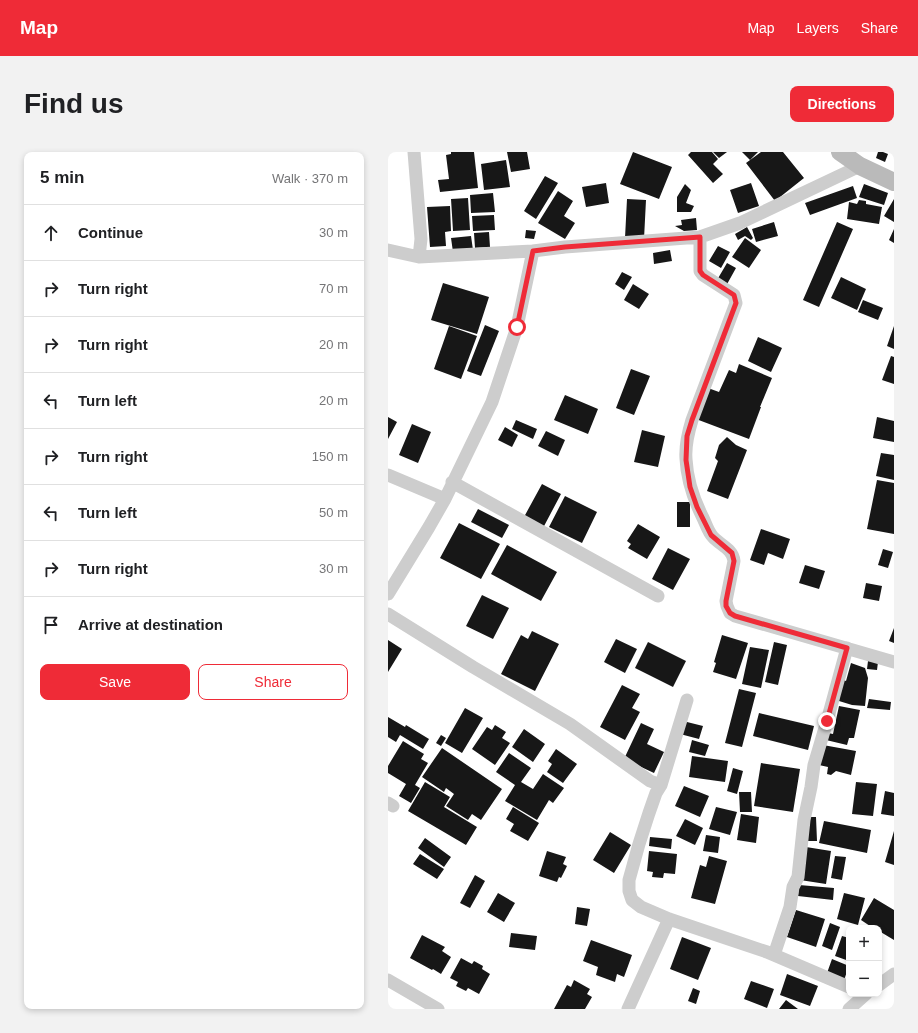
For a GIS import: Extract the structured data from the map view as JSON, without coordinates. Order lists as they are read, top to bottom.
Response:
{
  "page": {
    "header": "Map",
    "nav": ["Map", "Layers", "Share"],
    "buttons": [
      "Directions",
      ["Save", "Share"]
    ],
    "title": "Find us",
    "heading": ["5 min", "Walk · 370 m"],
    "list": [
      ["Continue", "30 m"],
      ["Turn right", "70 m"],
      ["Turn right", "20 m"],
      ["Turn left", "20 m"],
      ["Turn right", "150 m"],
      ["Turn left", "50 m"],
      ["Turn right", "30 m"],
      "Arrive at destination"
    ],
    "map_buttons": ["+", "−"]
  }
}
